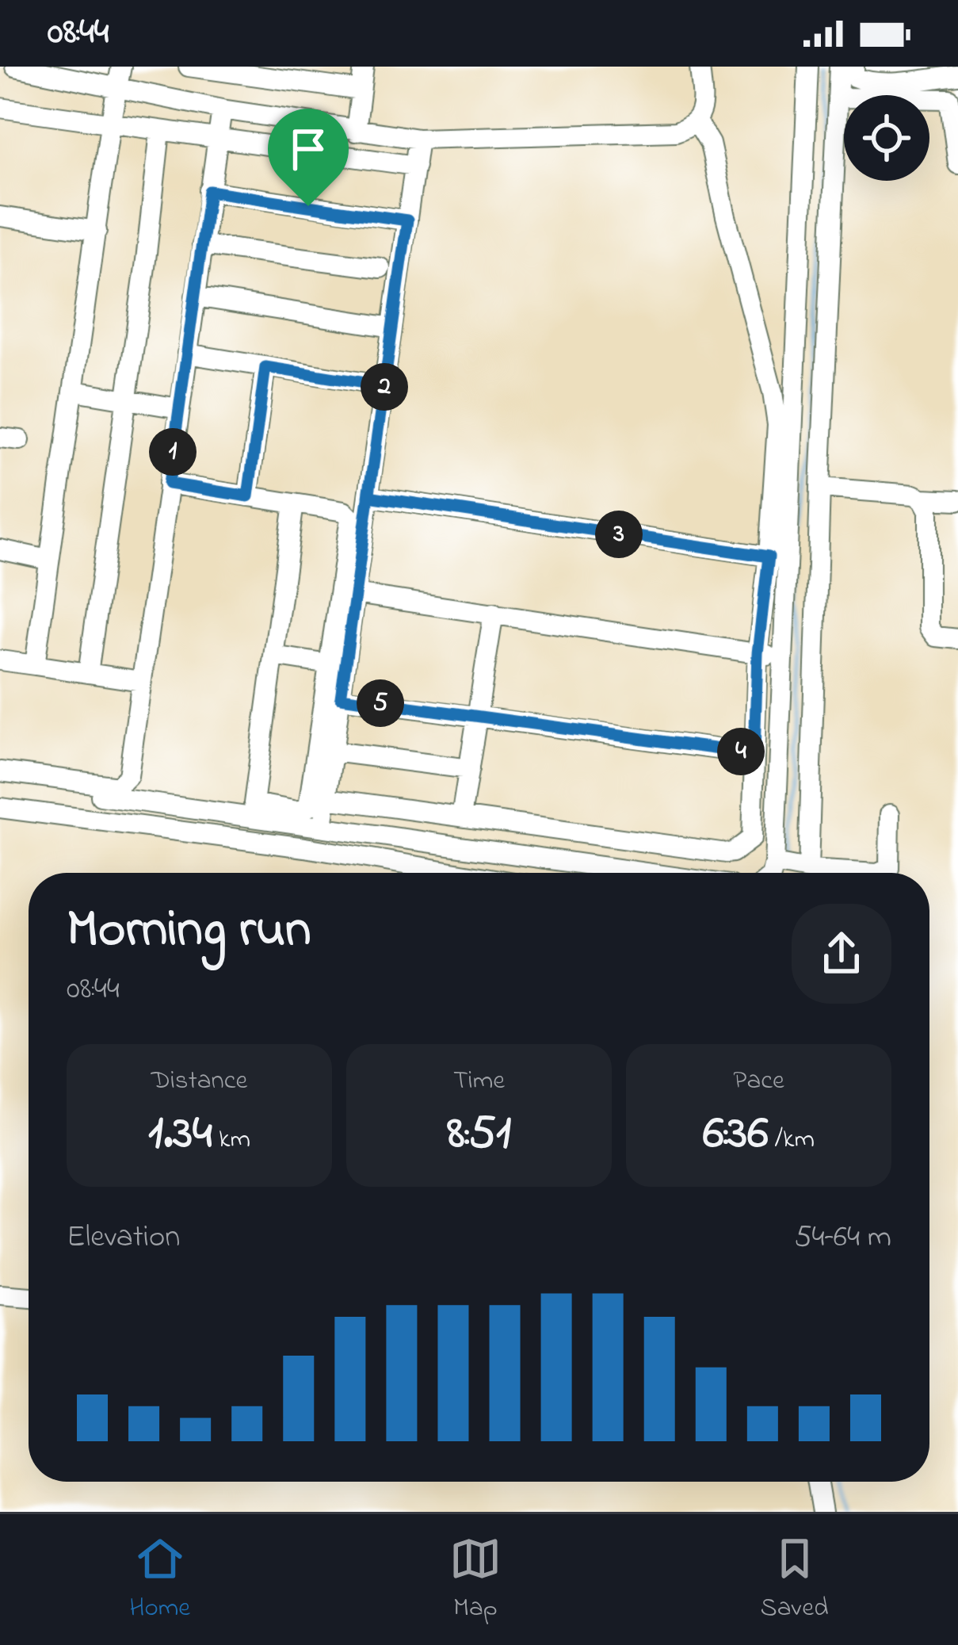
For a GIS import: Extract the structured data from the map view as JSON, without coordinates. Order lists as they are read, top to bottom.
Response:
{
  "page": {
    "status": "08:44",
    "pins": [
      "2",
      "1",
      "3",
      "5",
      "4"
    ],
    "heading": ["Morning run", "08:44"],
    "stats": [
      ["Distance", "1.34 km"],
      ["Time", "8:51"],
      ["Pace", "6:36 /km"]
    ],
    "chart": ["Elevation", "54–64 m"],
    "tabs": ["Home", "Map", "Saved"]
  }
}
